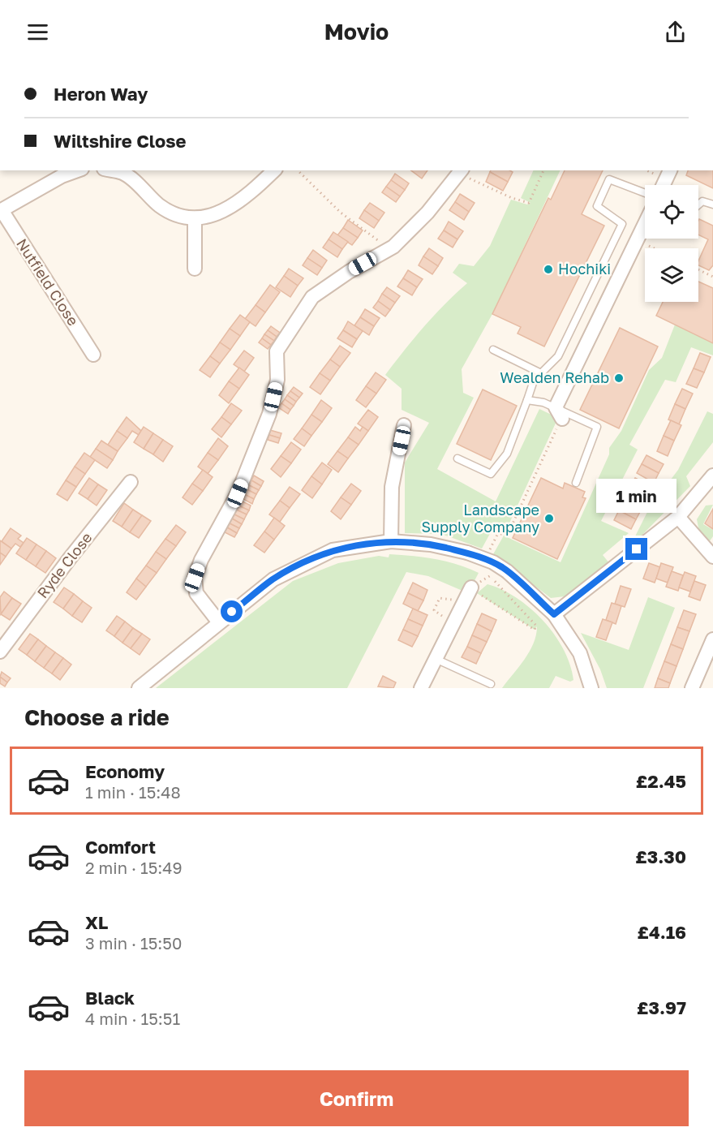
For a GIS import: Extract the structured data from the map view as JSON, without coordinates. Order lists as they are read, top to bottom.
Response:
{
  "streets": {
    "street": ["Nutfield Close", "Ryde Close"]
  },
  "places": ["Hochiki", "Wealden Rehab", "Landscape Supply Company"],
  "page": {
    "header": "Movio",
    "banner": ["Heron Way", "Wiltshire Close"],
    "bubble": "1 min",
    "heading": "Choose a ride",
    "list": [
      {
        "name": "Economy",
        "note": "1 min · 15:48",
        "value": "£2.45"
      },
      {
        "name": "Comfort",
        "note": "2 min · 15:49",
        "value": "£3.30"
      },
      {
        "name": "XL",
        "note": "3 min · 15:50",
        "value": "£4.16"
      },
      {
        "name": "Black",
        "note": "4 min · 15:51",
        "value": "£3.97"
      }
    ],
    "buttons": "Confirm"
  }
}
